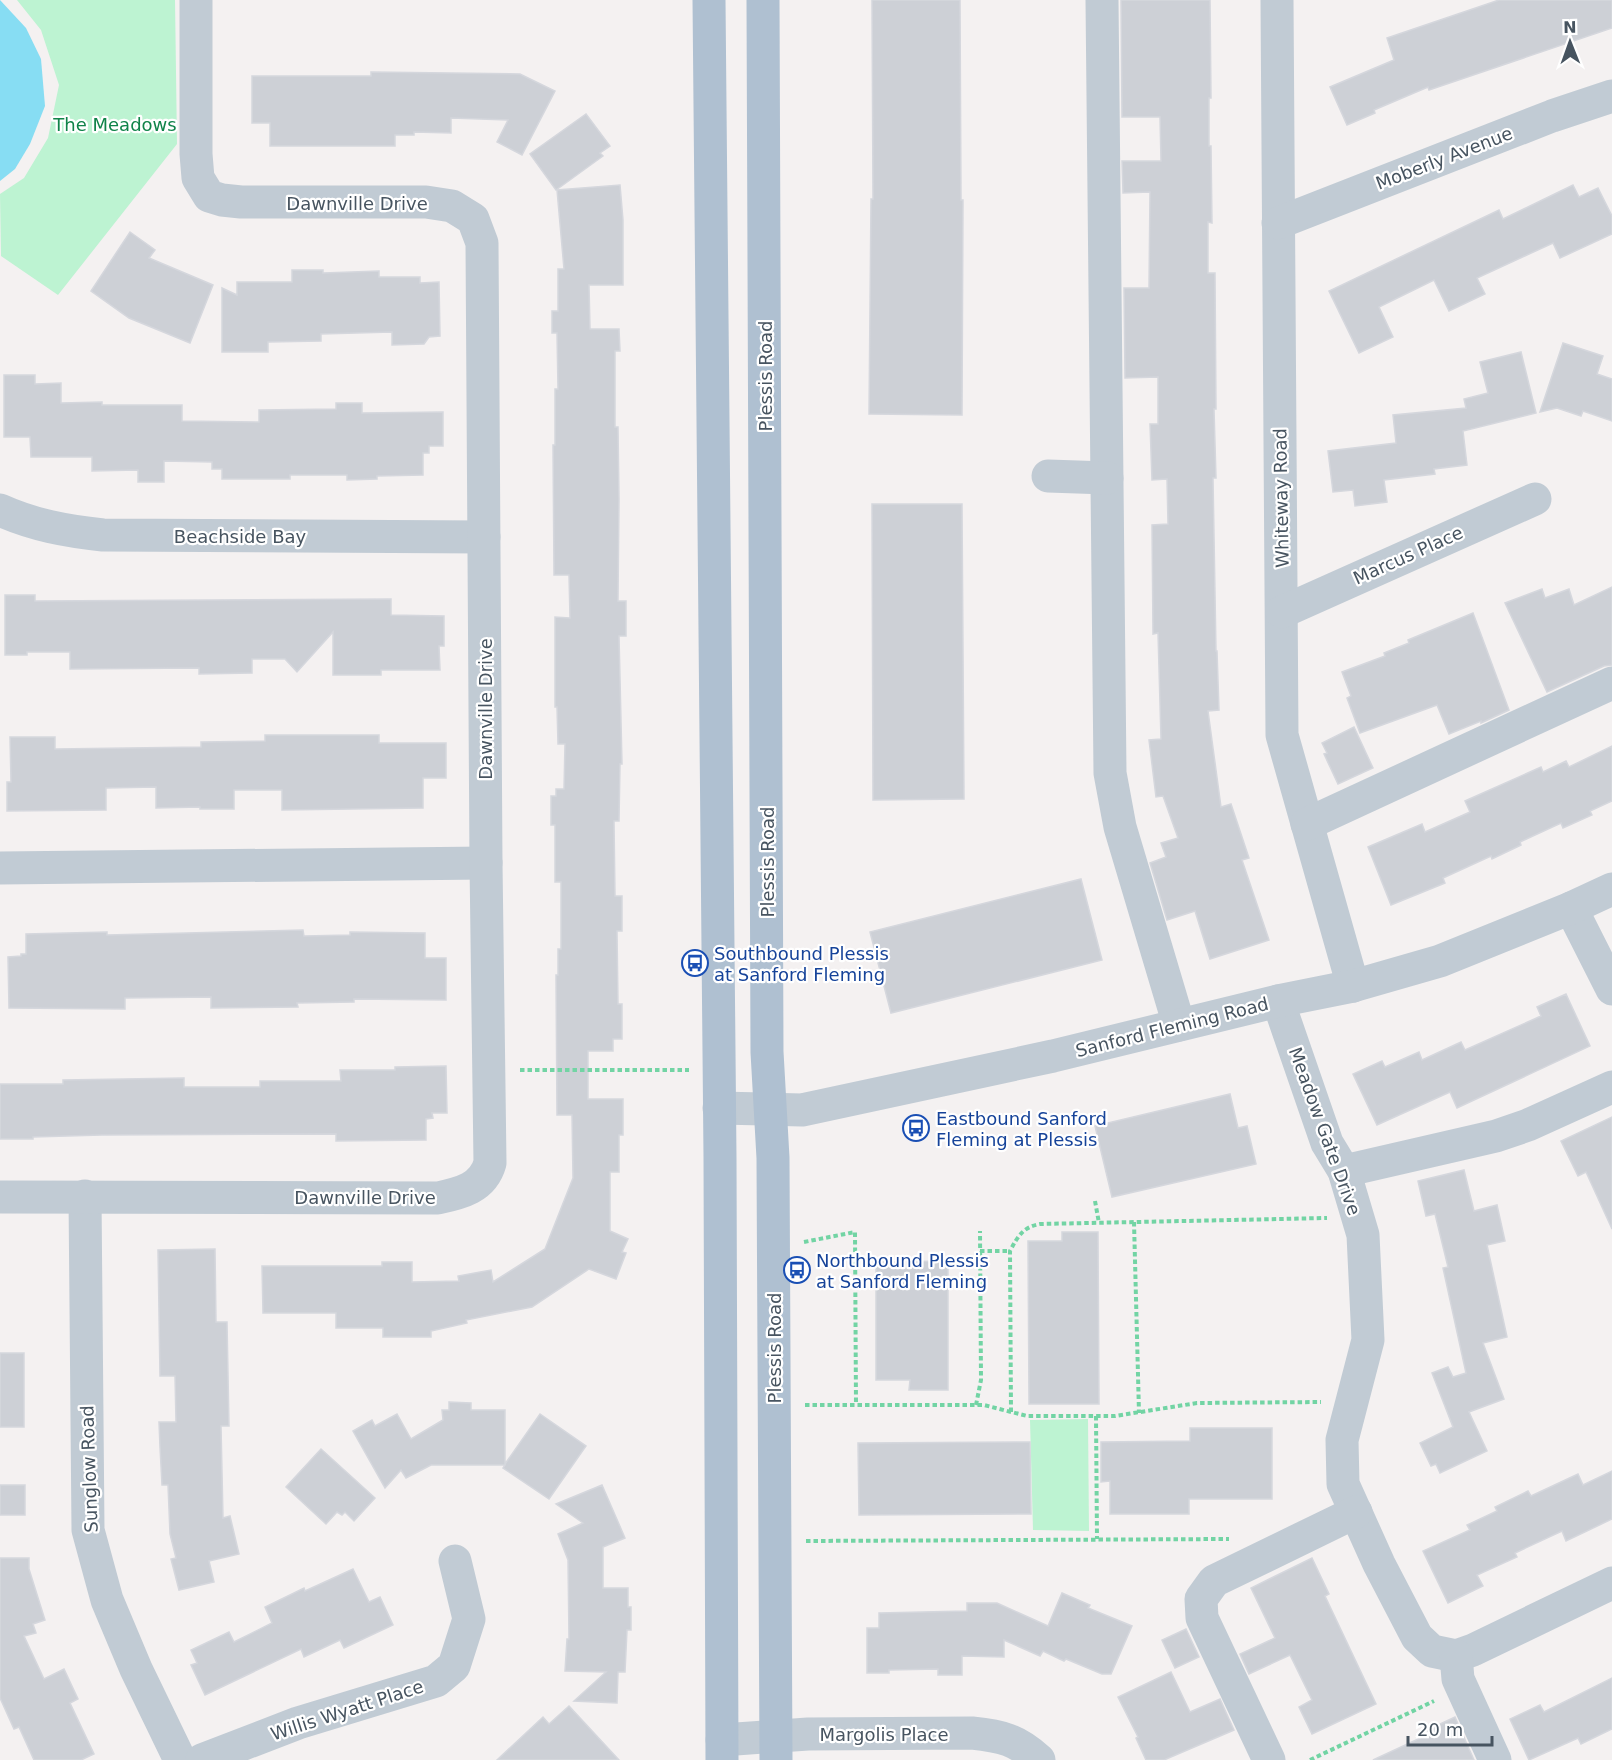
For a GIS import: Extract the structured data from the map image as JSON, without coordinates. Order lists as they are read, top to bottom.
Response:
{
  "streets": {
    "main road": ["Plessis Road"],
    "street": [
      "Moberly Avenue",
      "Dawnville Drive",
      "Whiteway Road",
      "Beachside Bay",
      "Marcus Place",
      "Sanford Fleming Road",
      "Meadow Gate Drive",
      "Sunglow Road",
      "Willis Wyatt Place",
      "Margolis Place"
    ]
  },
  "crossings": [
    ["Moberly Avenue", "Whiteway Road"],
    ["Dawnville Drive", "Beachside Bay"],
    ["Dawnville Drive", "Sunglow Road"],
    ["Plessis Road", "Sanford Fleming Road"],
    ["Plessis Road", "Margolis Place"],
    ["Whiteway Road", "Marcus Place"],
    ["Whiteway Road", "Sanford Fleming Road"],
    ["Sanford Fleming Road", "Meadow Gate Drive"]
  ],
  "parks": ["The Meadows"],
  "places": {
    "bus stop": ["Southbound Plessis at Sanford Fleming", "Eastbound Sanford Fleming at Plessis", "Northbound Plessis at Sanford Fleming"]
  },
  "scale_bar": "20 m",
  "north": "top"
}
